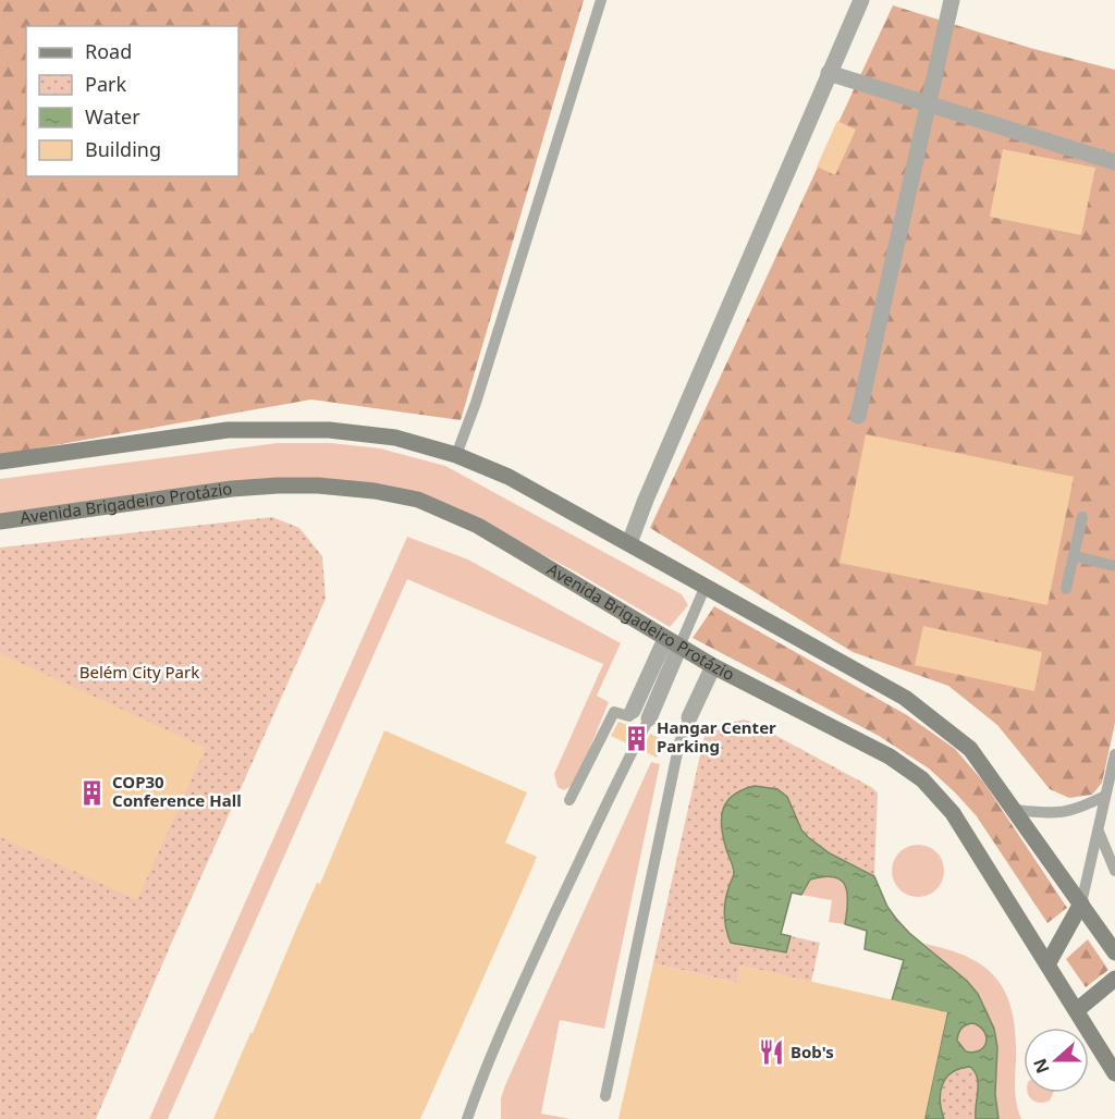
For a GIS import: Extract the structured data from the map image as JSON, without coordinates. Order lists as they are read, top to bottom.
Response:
{
  "streets": {
    "main road": ["Avenida Brigadeiro Protázio"]
  },
  "parks": ["Belém City Park"],
  "places": {
    "building": ["Hangar Center Parking", "COP30 Conference Hall"],
    "restaurant": ["Bob's"]
  },
  "legend": [
    "Road",
    "Park",
    "Water",
    "Building"
  ],
  "north": "left"
}
